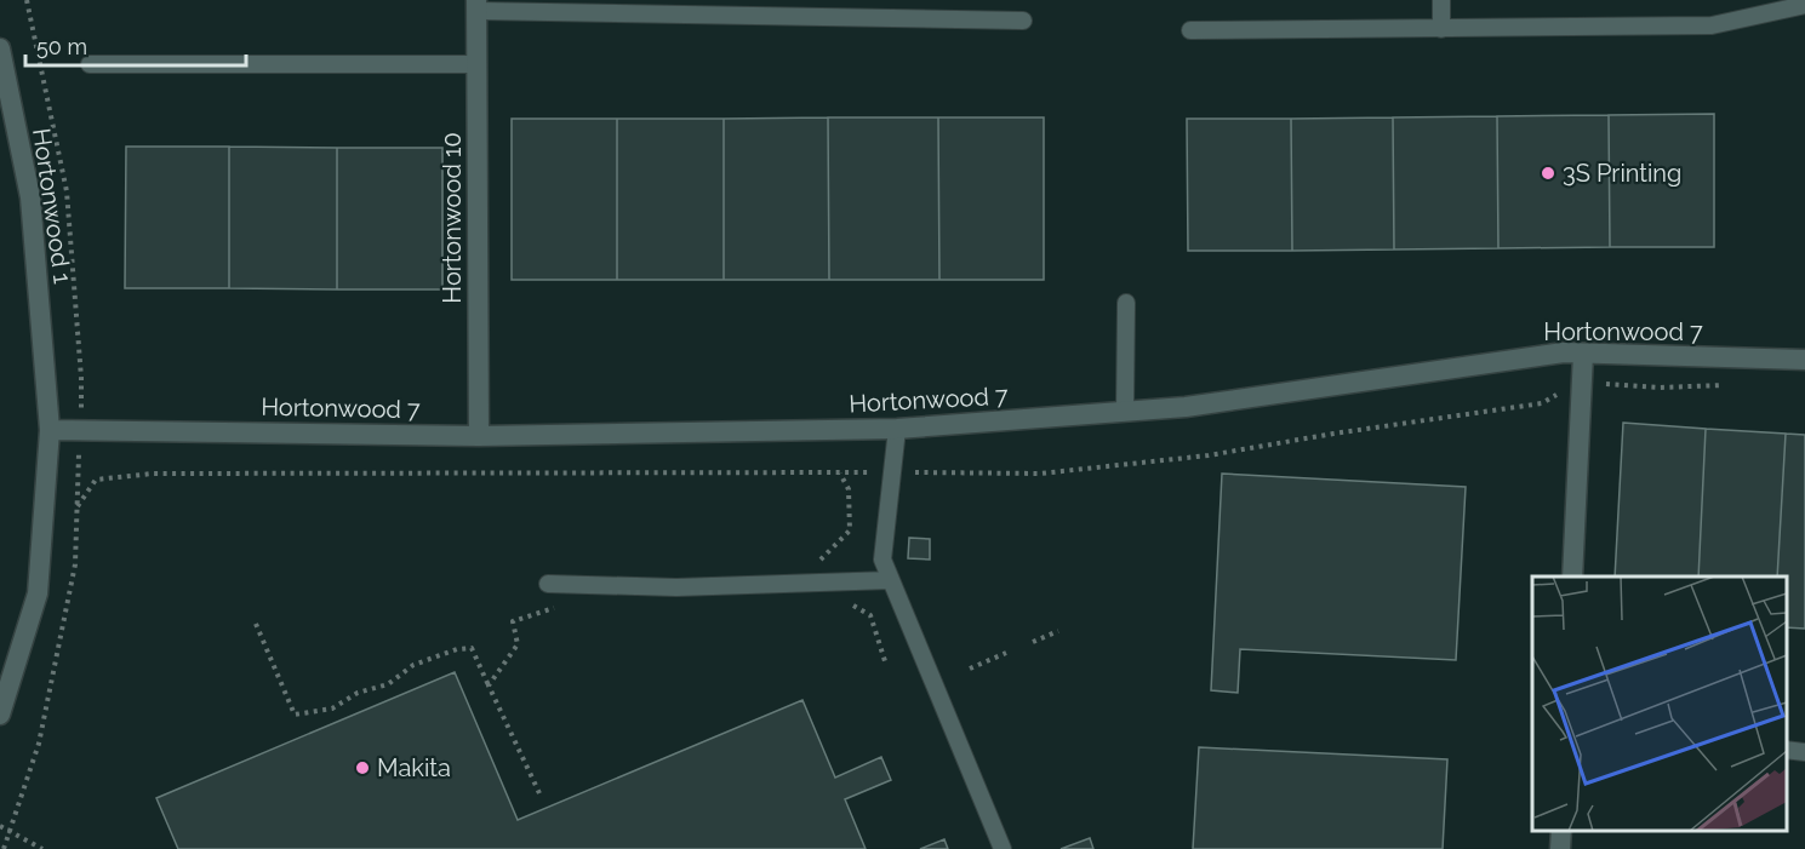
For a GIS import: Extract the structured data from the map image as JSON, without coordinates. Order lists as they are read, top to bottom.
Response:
{
  "streets": {
    "street": ["Hortonwood 1", "Hortonwood 10", "Hortonwood 7"]
  },
  "crossings": [
    ["Hortonwood 1", "Hortonwood 7"],
    ["Hortonwood 10", "Hortonwood 7"]
  ],
  "places": ["3S Printing", "Makita"],
  "scale_bar": "50 m"
}
